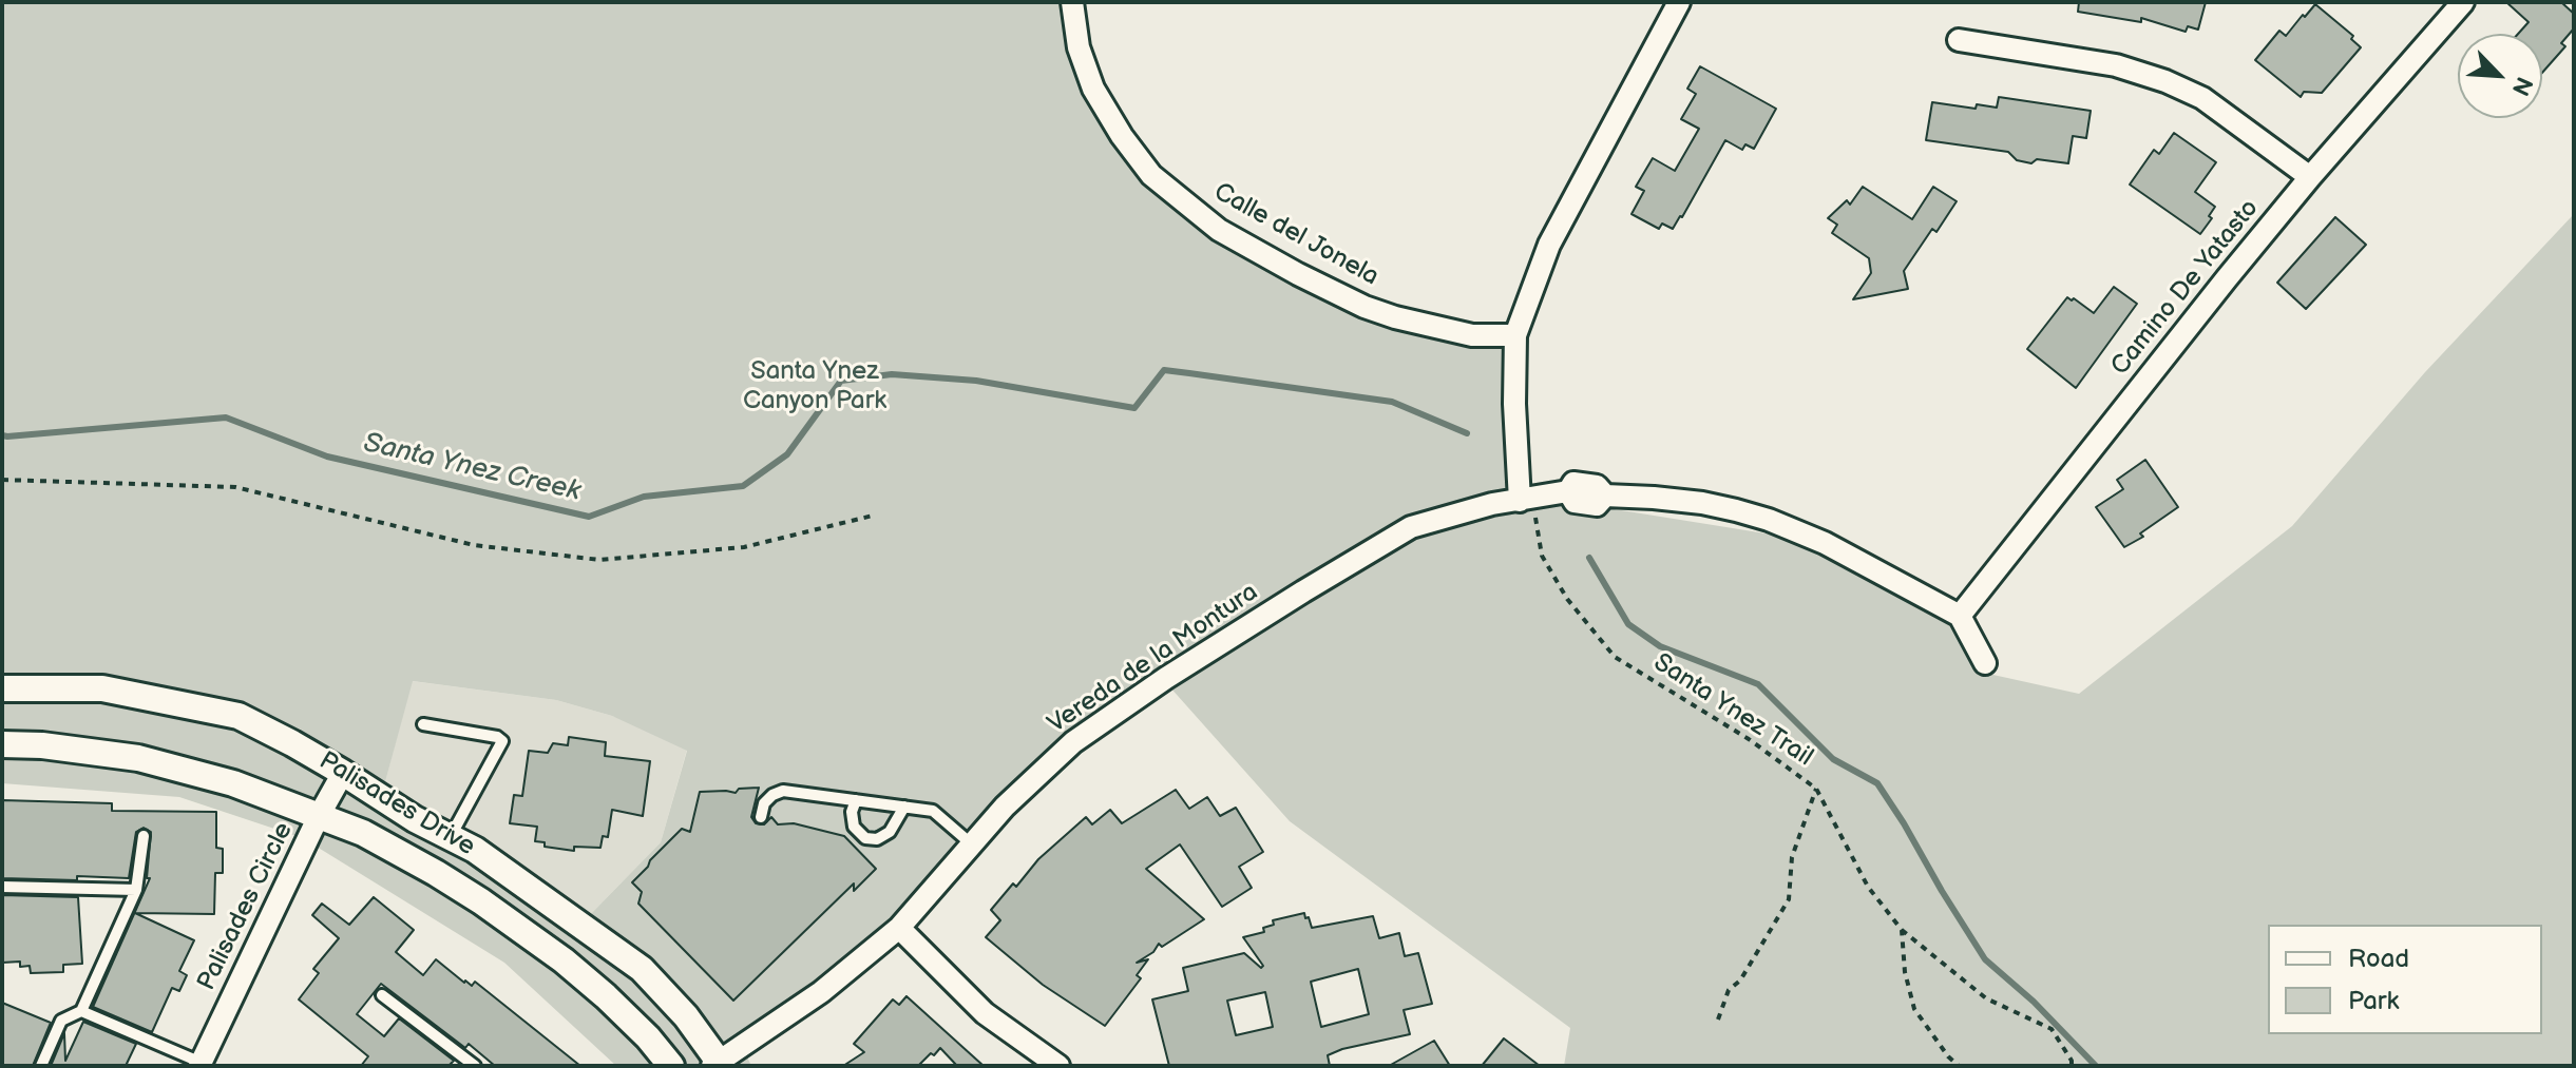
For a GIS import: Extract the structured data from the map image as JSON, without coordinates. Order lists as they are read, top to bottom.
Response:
{
  "streets": {
    "street": [
      "Calle del Jonela",
      "Camino De Yatasto",
      "Vereda de la Montura",
      "Palisades Drive",
      "Palisades Circle"
    ],
    "path": ["Santa Ynez Trail"]
  },
  "crossings": [
    ["Camino De Yatasto", "Vereda de la Montura"],
    ["Vereda de la Montura", "Palisades Drive"],
    ["Palisades Drive", "Palisades Circle"]
  ],
  "water": ["Santa Ynez Creek"],
  "parks": ["Santa Ynez Canyon Park"],
  "legend": ["Road", "Park"],
  "north": "bottom right"
}
